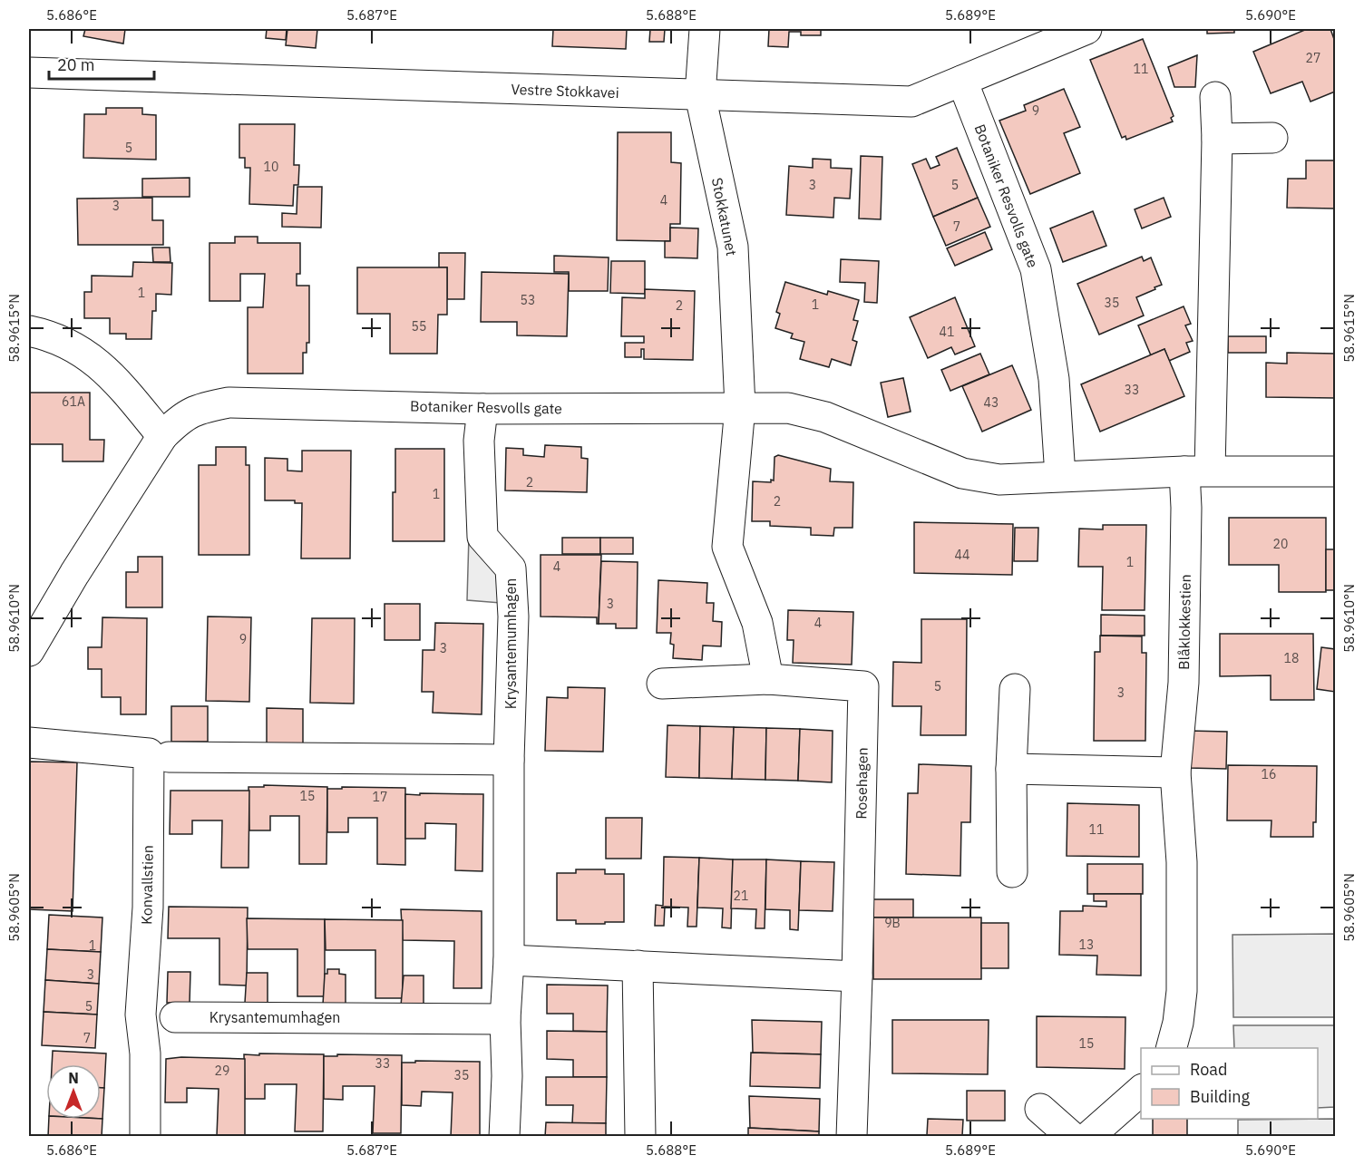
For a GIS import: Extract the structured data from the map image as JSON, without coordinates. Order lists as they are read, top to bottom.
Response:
{
  "streets": {
    "street": [
      "Vestre Stokkavei",
      "Botaniker Resvolls gate",
      "Stokkatunet",
      "Blåklokkestien",
      "Krysantemumhagen",
      "Rosehagen",
      "Konvallstien"
    ]
  },
  "crossings": [
    ["Vestre Stokkavei", "Botaniker Resvolls gate"],
    ["Vestre Stokkavei", "Stokkatunet"],
    ["Botaniker Resvolls gate", "Stokkatunet"],
    ["Botaniker Resvolls gate", "Blåklokkestien"],
    ["Botaniker Resvolls gate", "Krysantemumhagen"]
  ],
  "house_numbers": [
    "27",
    "11",
    "9",
    "5",
    "10",
    "3",
    "5",
    "4",
    "3",
    "7",
    "1",
    "53",
    "35",
    "1",
    "2",
    "55",
    "41",
    "33",
    "61A",
    "43",
    "2",
    "1",
    "2",
    "20",
    "44",
    "1",
    "4",
    "3",
    "4",
    "9",
    "3",
    "18",
    "5",
    "3",
    "16",
    "15",
    "17",
    "11",
    "21",
    "9B",
    "13",
    "1",
    "3",
    "5",
    "7",
    "15",
    "33",
    "29",
    "35"
  ],
  "legend": ["Road", "Building"],
  "scale_bar": "20 m",
  "north": "top",
  "coordinates": [
    "5.686°E",
    "5.687°E",
    "5.688°E",
    "5.689°E",
    "5.690°E",
    "58.9615°N",
    "58.9610°N",
    "58.9605°N"
  ]
}
